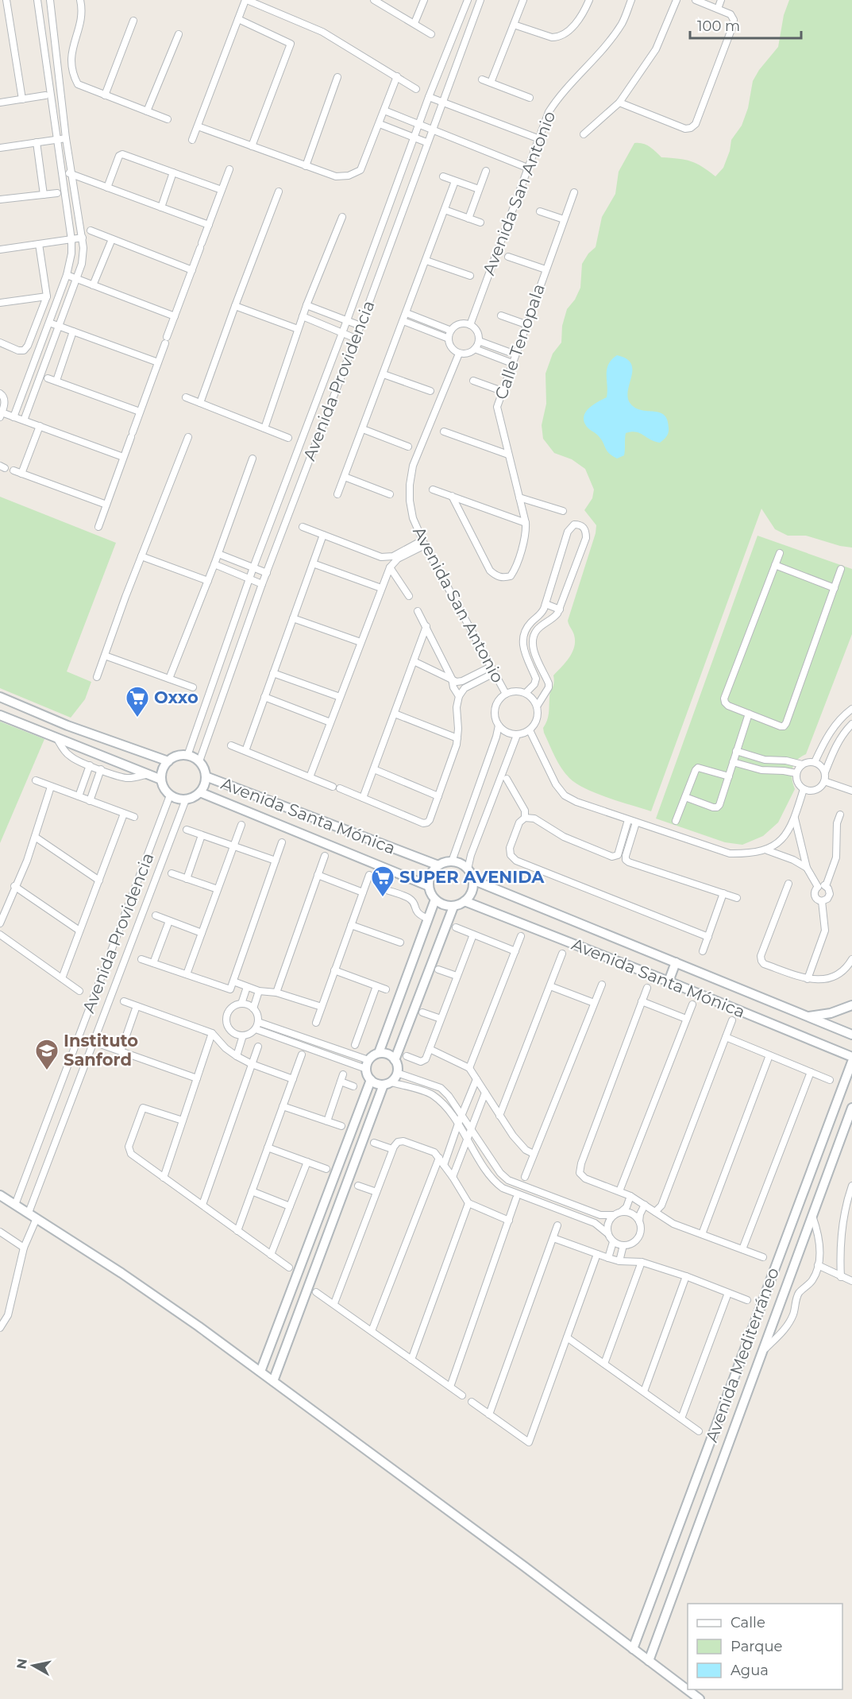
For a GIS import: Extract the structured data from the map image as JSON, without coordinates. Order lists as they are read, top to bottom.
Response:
{
  "streets": {
    "street": [
      "Avenida San Antonio",
      "Calle Tenopala",
      "Avenida Providencia",
      "Avenida Santa Mónica",
      "Avenida Mediterráneo"
    ]
  },
  "crossings": [
    ["Avenida Providencia", "Avenida Santa Mónica"]
  ],
  "places": {
    "supermarket": ["Oxxo", "SUPER AVENIDA"],
    "school or university": ["Instituto Sanford"]
  },
  "legend": ["Calle", "Parque", "Agua"],
  "scale_bar": "100 m",
  "north": "left"
}
